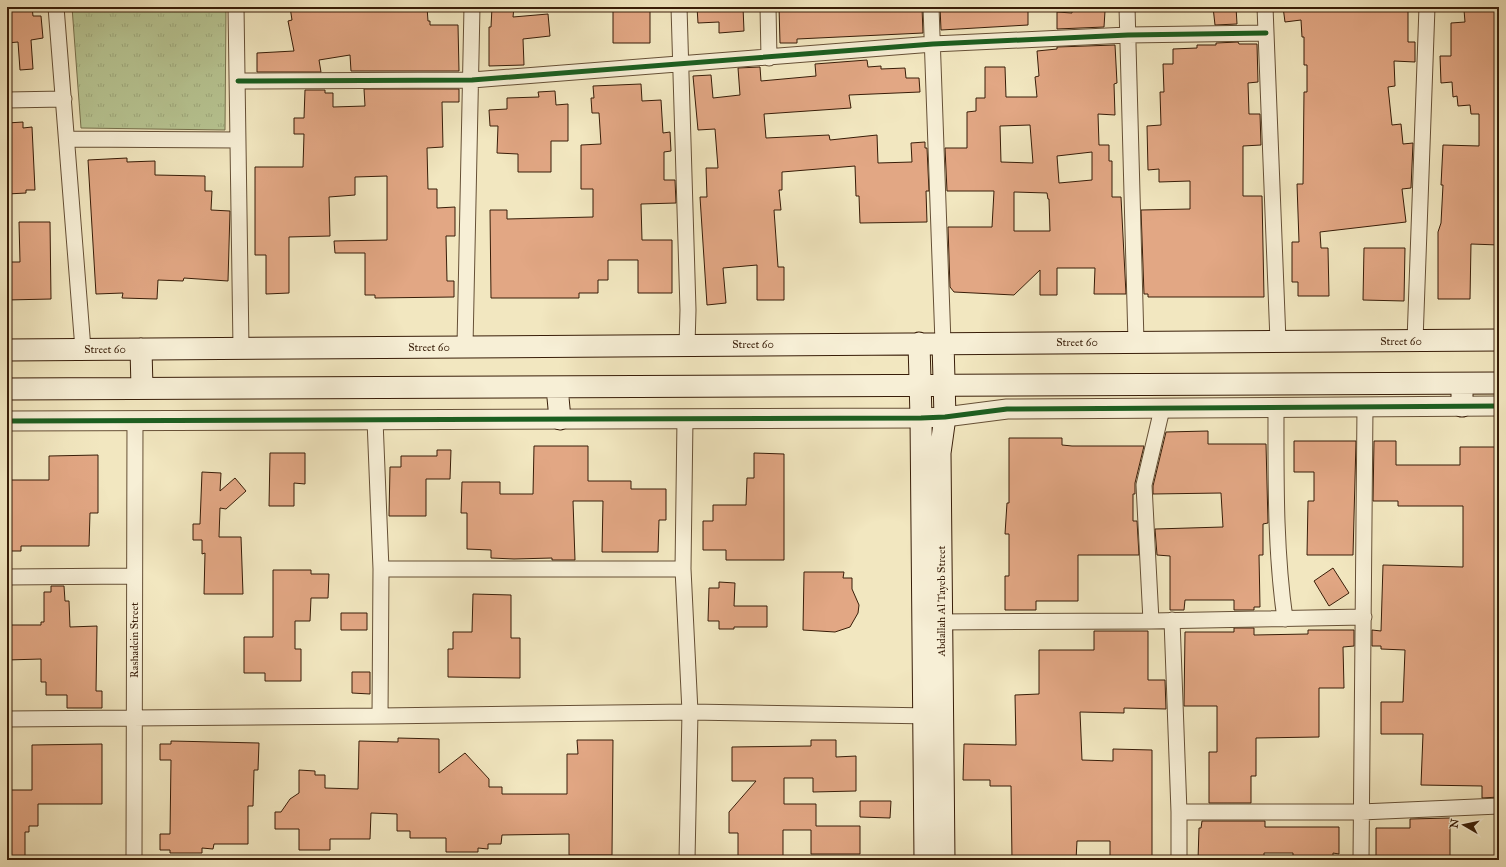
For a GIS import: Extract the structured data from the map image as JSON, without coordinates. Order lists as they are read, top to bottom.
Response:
{
  "streets": {
    "main road": ["Street 60", "Abdallah Al Tayeb Street"],
    "street": ["Rashadein Street"]
  },
  "crossings": [
    ["Street 60", "Abdallah Al Tayeb Street"]
  ],
  "north": "left"
}
